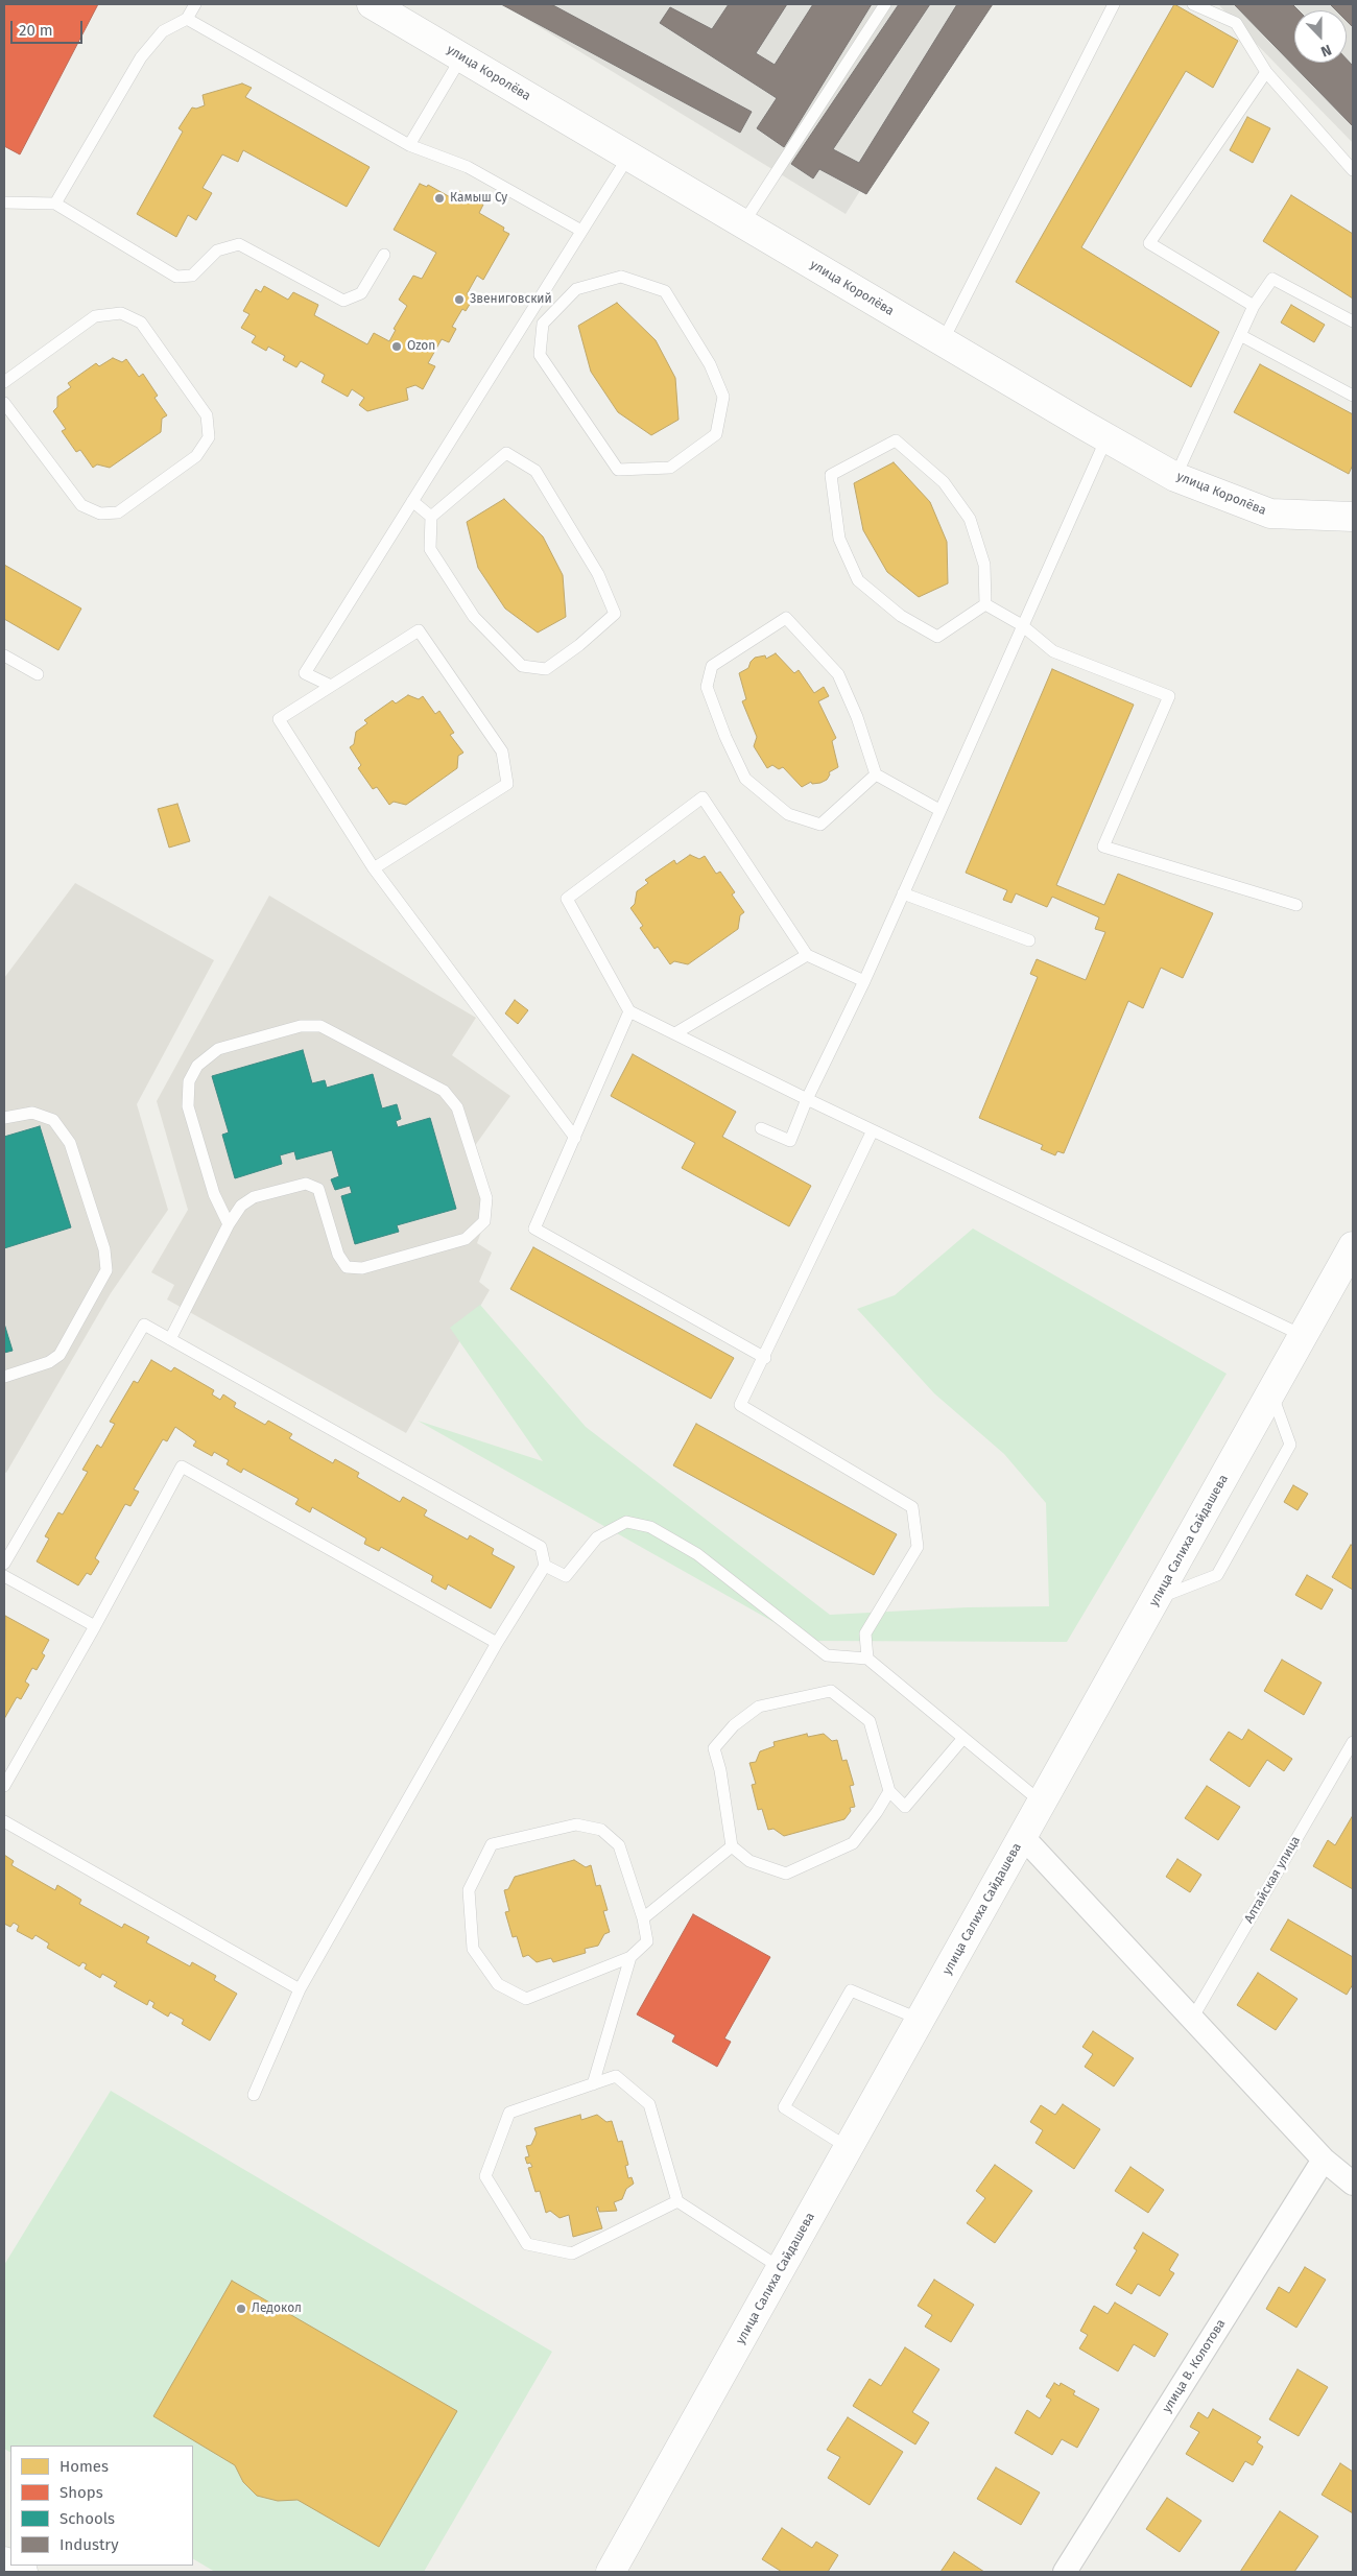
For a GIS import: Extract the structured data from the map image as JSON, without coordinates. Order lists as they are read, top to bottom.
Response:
{
  "streets": {
    "street": ["улица Королёва", "улица Салиха Сайдашева", "улица В. Колотова"],
    "lane": ["Алтайская улица"]
  },
  "places": [
    "Камыш Су",
    "Звениговский",
    "Ozon",
    "Ледокол"
  ],
  "legend": [
    "Homes",
    "Shops",
    "Schools",
    "Industry"
  ],
  "scale_bar": "20 m",
  "north": "bottom"
}
